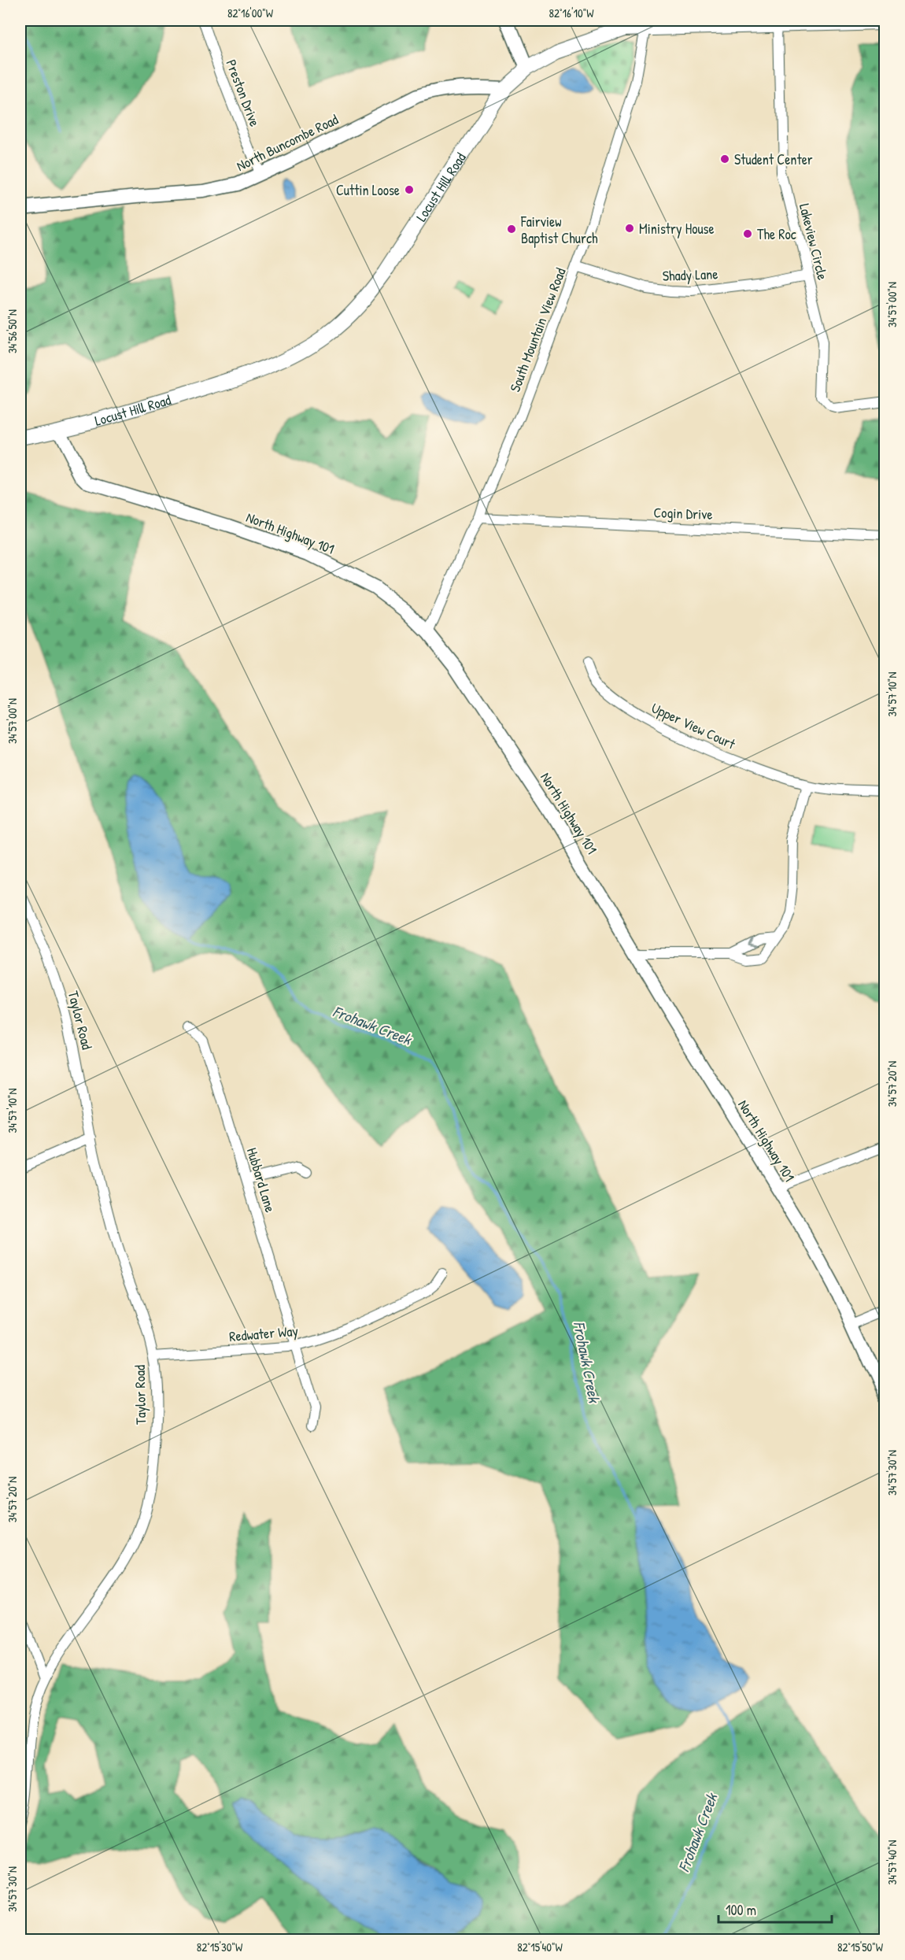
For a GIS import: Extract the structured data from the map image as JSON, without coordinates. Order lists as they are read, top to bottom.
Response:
{
  "streets": {
    "main road": ["North Buncombe Road", "Locust Hill Road", "North Highway 101"],
    "street": [
      "Preston Drive",
      "Lakeview Circle",
      "Shady Lane",
      "South Mountain View Road",
      "Cogin Drive",
      "Upper View Court",
      "Taylor Road",
      "Hubbard Lane",
      "Redwater Way"
    ]
  },
  "crossings": [
    ["Preston Drive", "North Buncombe Road"],
    ["North Buncombe Road", "Locust Hill Road"],
    ["Locust Hill Road", "Lakeview Circle"],
    ["Locust Hill Road", "South Mountain View Road"],
    ["Locust Hill Road", "North Highway 101"],
    ["Lakeview Circle", "Shady Lane"],
    ["Shady Lane", "South Mountain View Road"],
    ["South Mountain View Road", "Cogin Drive"],
    ["South Mountain View Road", "North Highway 101"],
    ["Taylor Road", "Redwater Way"],
    ["Hubbard Lane", "Redwater Way"]
  ],
  "water": ["Frohawk Creek"],
  "places": [
    "Student Center",
    "Cuttin Loose",
    "Ministry House",
    "Fairview Baptist Church",
    "The Roc"
  ],
  "scale_bar": "100 m",
  "coordinates": [
    "82°16'00\"W",
    "82°16'10\"W",
    "34°57'00\"N",
    "34°56'50\"N",
    "34°57'10\"N",
    "34°57'20\"N",
    "34°57'30\"N",
    "34°57'40\"N",
    "82°15'30\"W",
    "82°15'40\"W",
    "82°15'50\"W"
  ]
}
